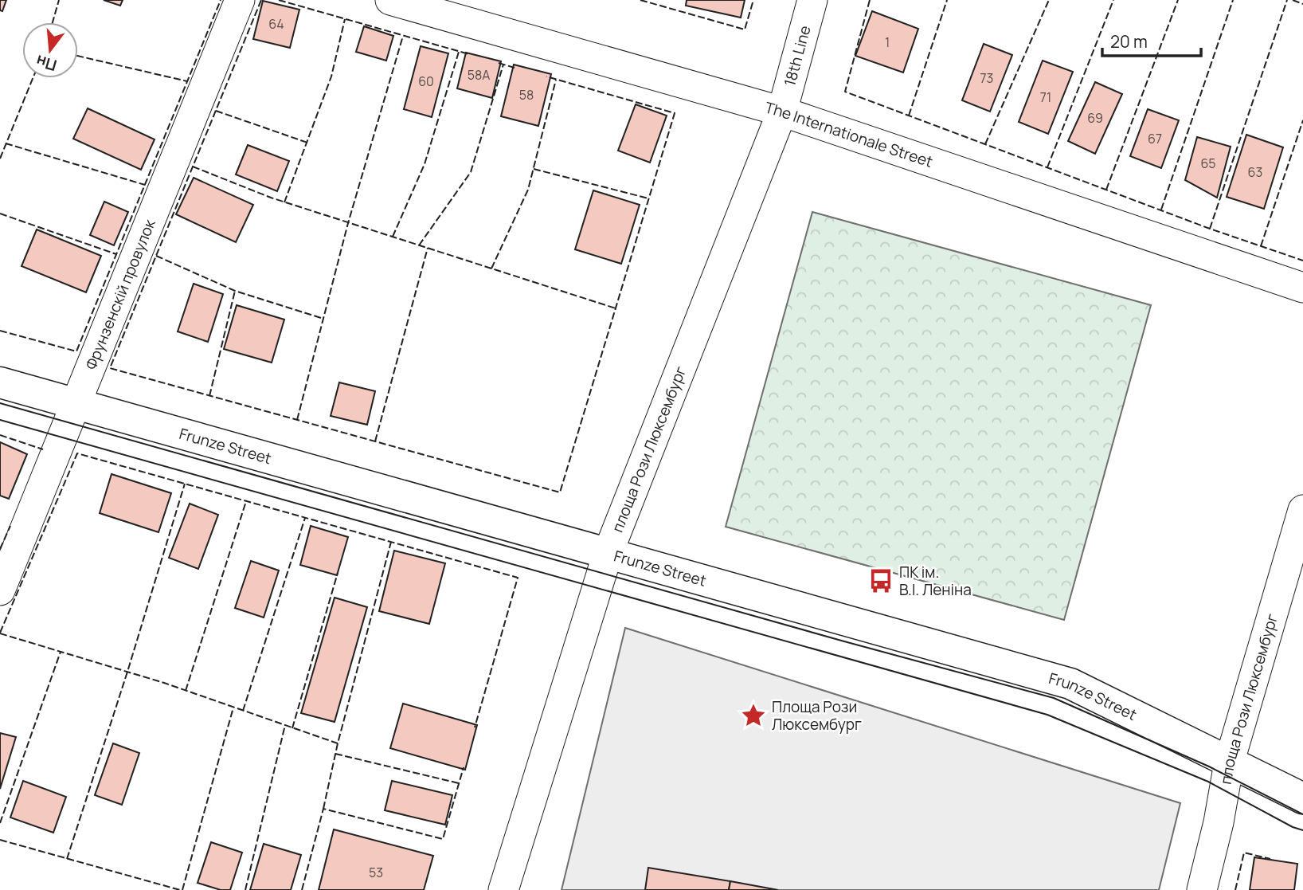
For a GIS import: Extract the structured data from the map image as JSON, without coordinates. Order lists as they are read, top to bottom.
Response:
{
  "streets": {
    "street": [
      "18th Line",
      "The Internationale Street",
      "Фрунзенскій провулок",
      "Frunze Street",
      "площа Рози Люксембург"
    ]
  },
  "crossings": [
    ["18th Line", "The Internationale Street"],
    ["18th Line", "площа Рози Люксембург"],
    ["The Internationale Street", "площа Рози Люксембург"],
    ["Фрунзенскій провулок", "Frunze Street"],
    ["Frunze Street", "площа Рози Люксембург"]
  ],
  "places": {
    "bus stop": ["ПК ім. В.І. Леніна"],
    "place": ["Площа Рози Люксембург"]
  },
  "house_numbers": [
    "64",
    "1",
    "58А",
    "73",
    "60",
    "58",
    "71",
    "69",
    "67",
    "65",
    "63",
    "53"
  ],
  "scale_bar": "20 m",
  "north": "bottom"
}
